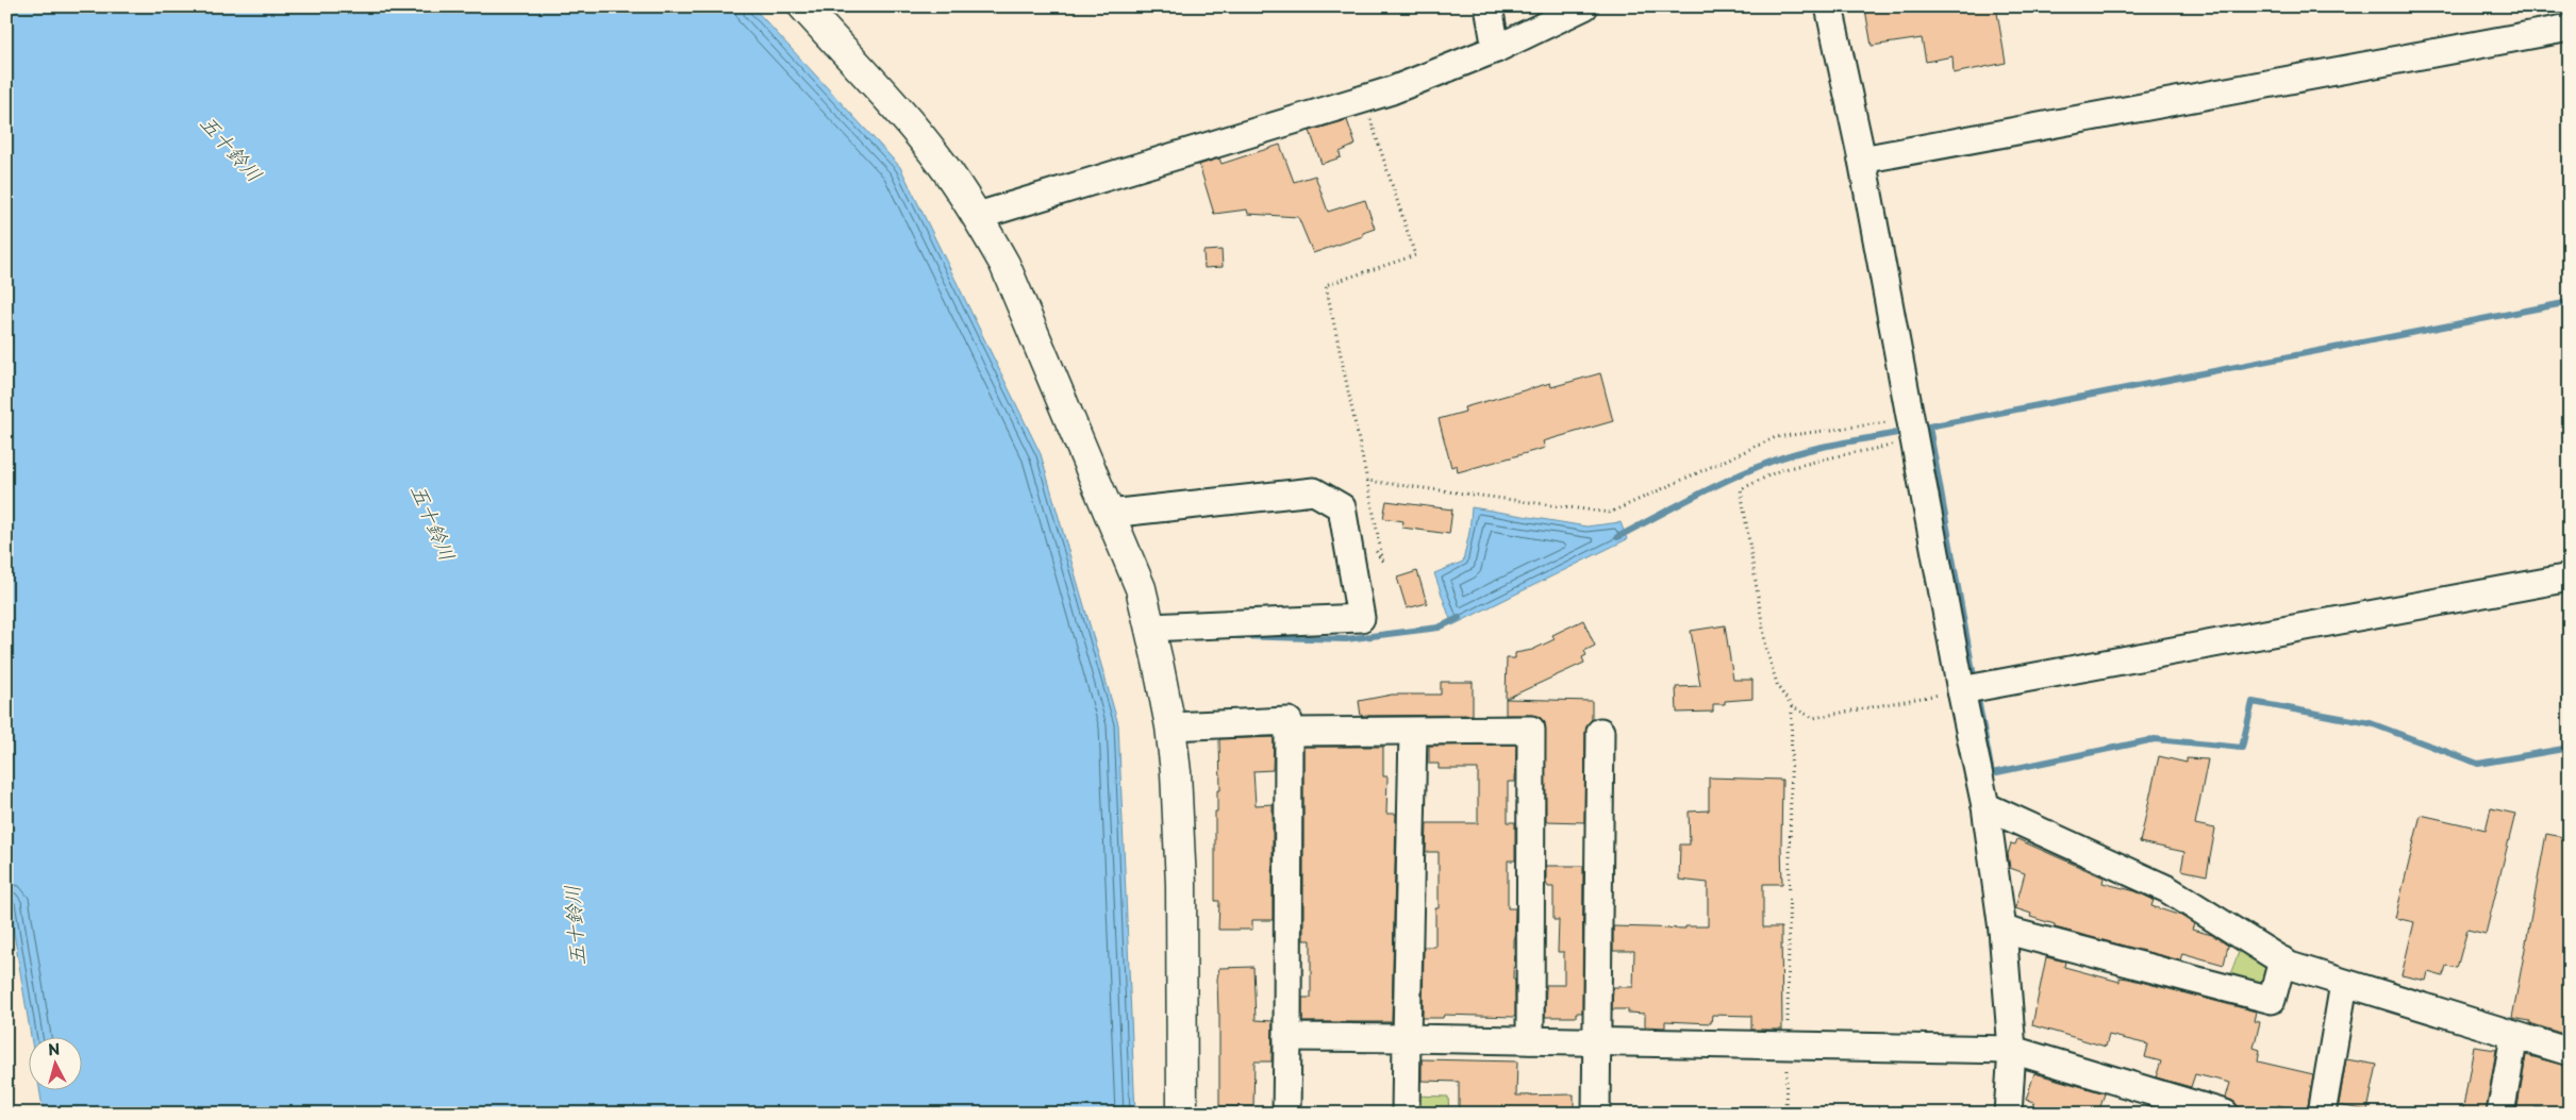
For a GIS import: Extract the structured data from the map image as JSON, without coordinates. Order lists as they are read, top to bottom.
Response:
{
  "water": ["五十鈴川"],
  "north": "top"
}
